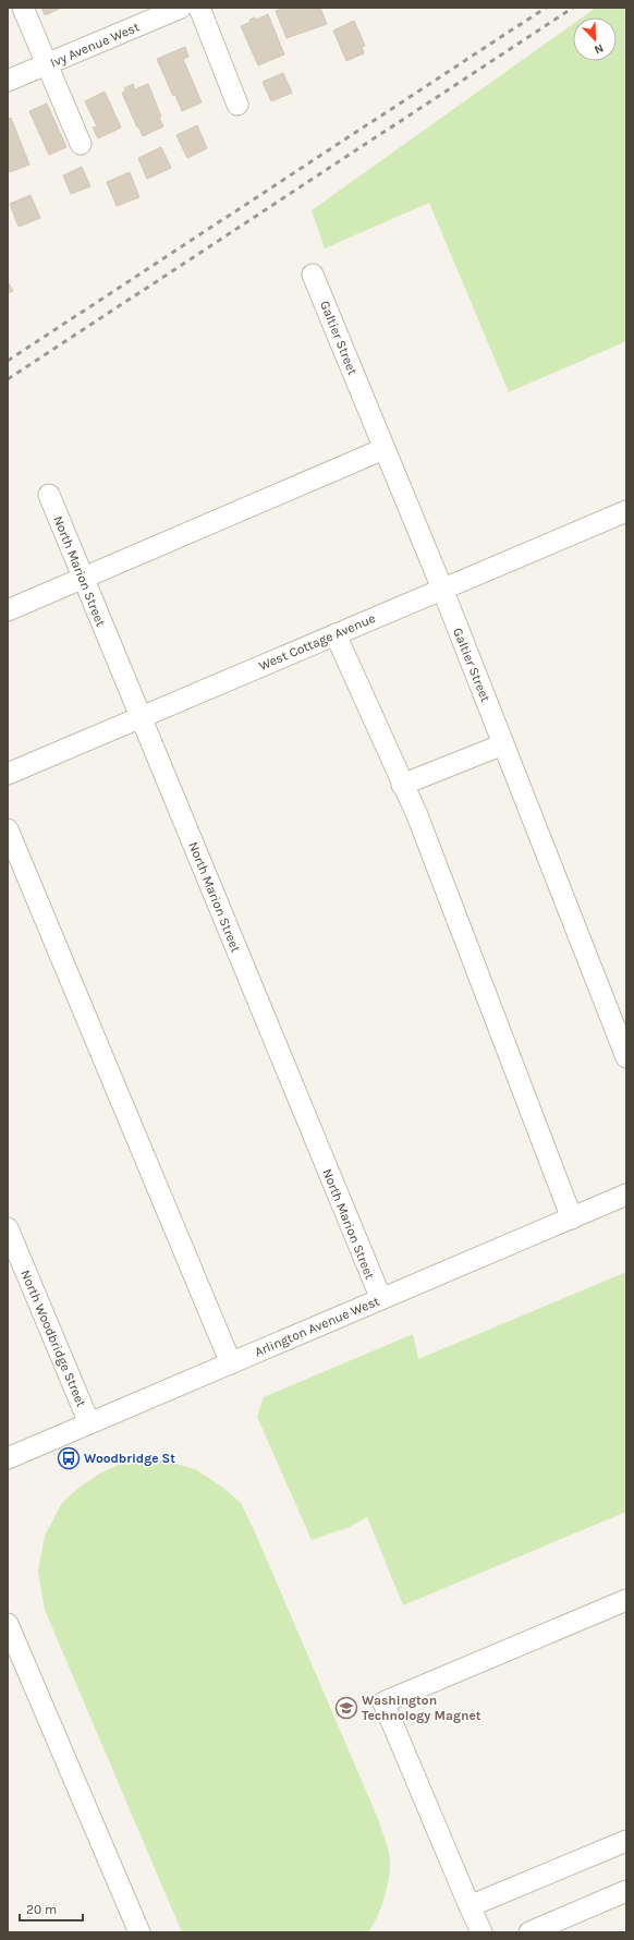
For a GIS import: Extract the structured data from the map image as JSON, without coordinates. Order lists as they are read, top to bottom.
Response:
{
  "streets": {
    "street": [
      "Ivy Avenue West",
      "Galtier Street",
      "North Marion Street",
      "West Cottage Avenue",
      "Arlington Avenue West",
      "North Woodbridge Street"
    ]
  },
  "crossings": [
    ["Galtier Street", "West Cottage Avenue"],
    ["North Marion Street", "West Cottage Avenue"],
    ["North Marion Street", "Arlington Avenue West"],
    ["Arlington Avenue West", "North Woodbridge Street"]
  ],
  "places": {
    "bus stop": ["Woodbridge St"],
    "school or university": ["Washington Technology Magnet"]
  },
  "scale_bar": "20 m",
  "north": "bottom right"
}
